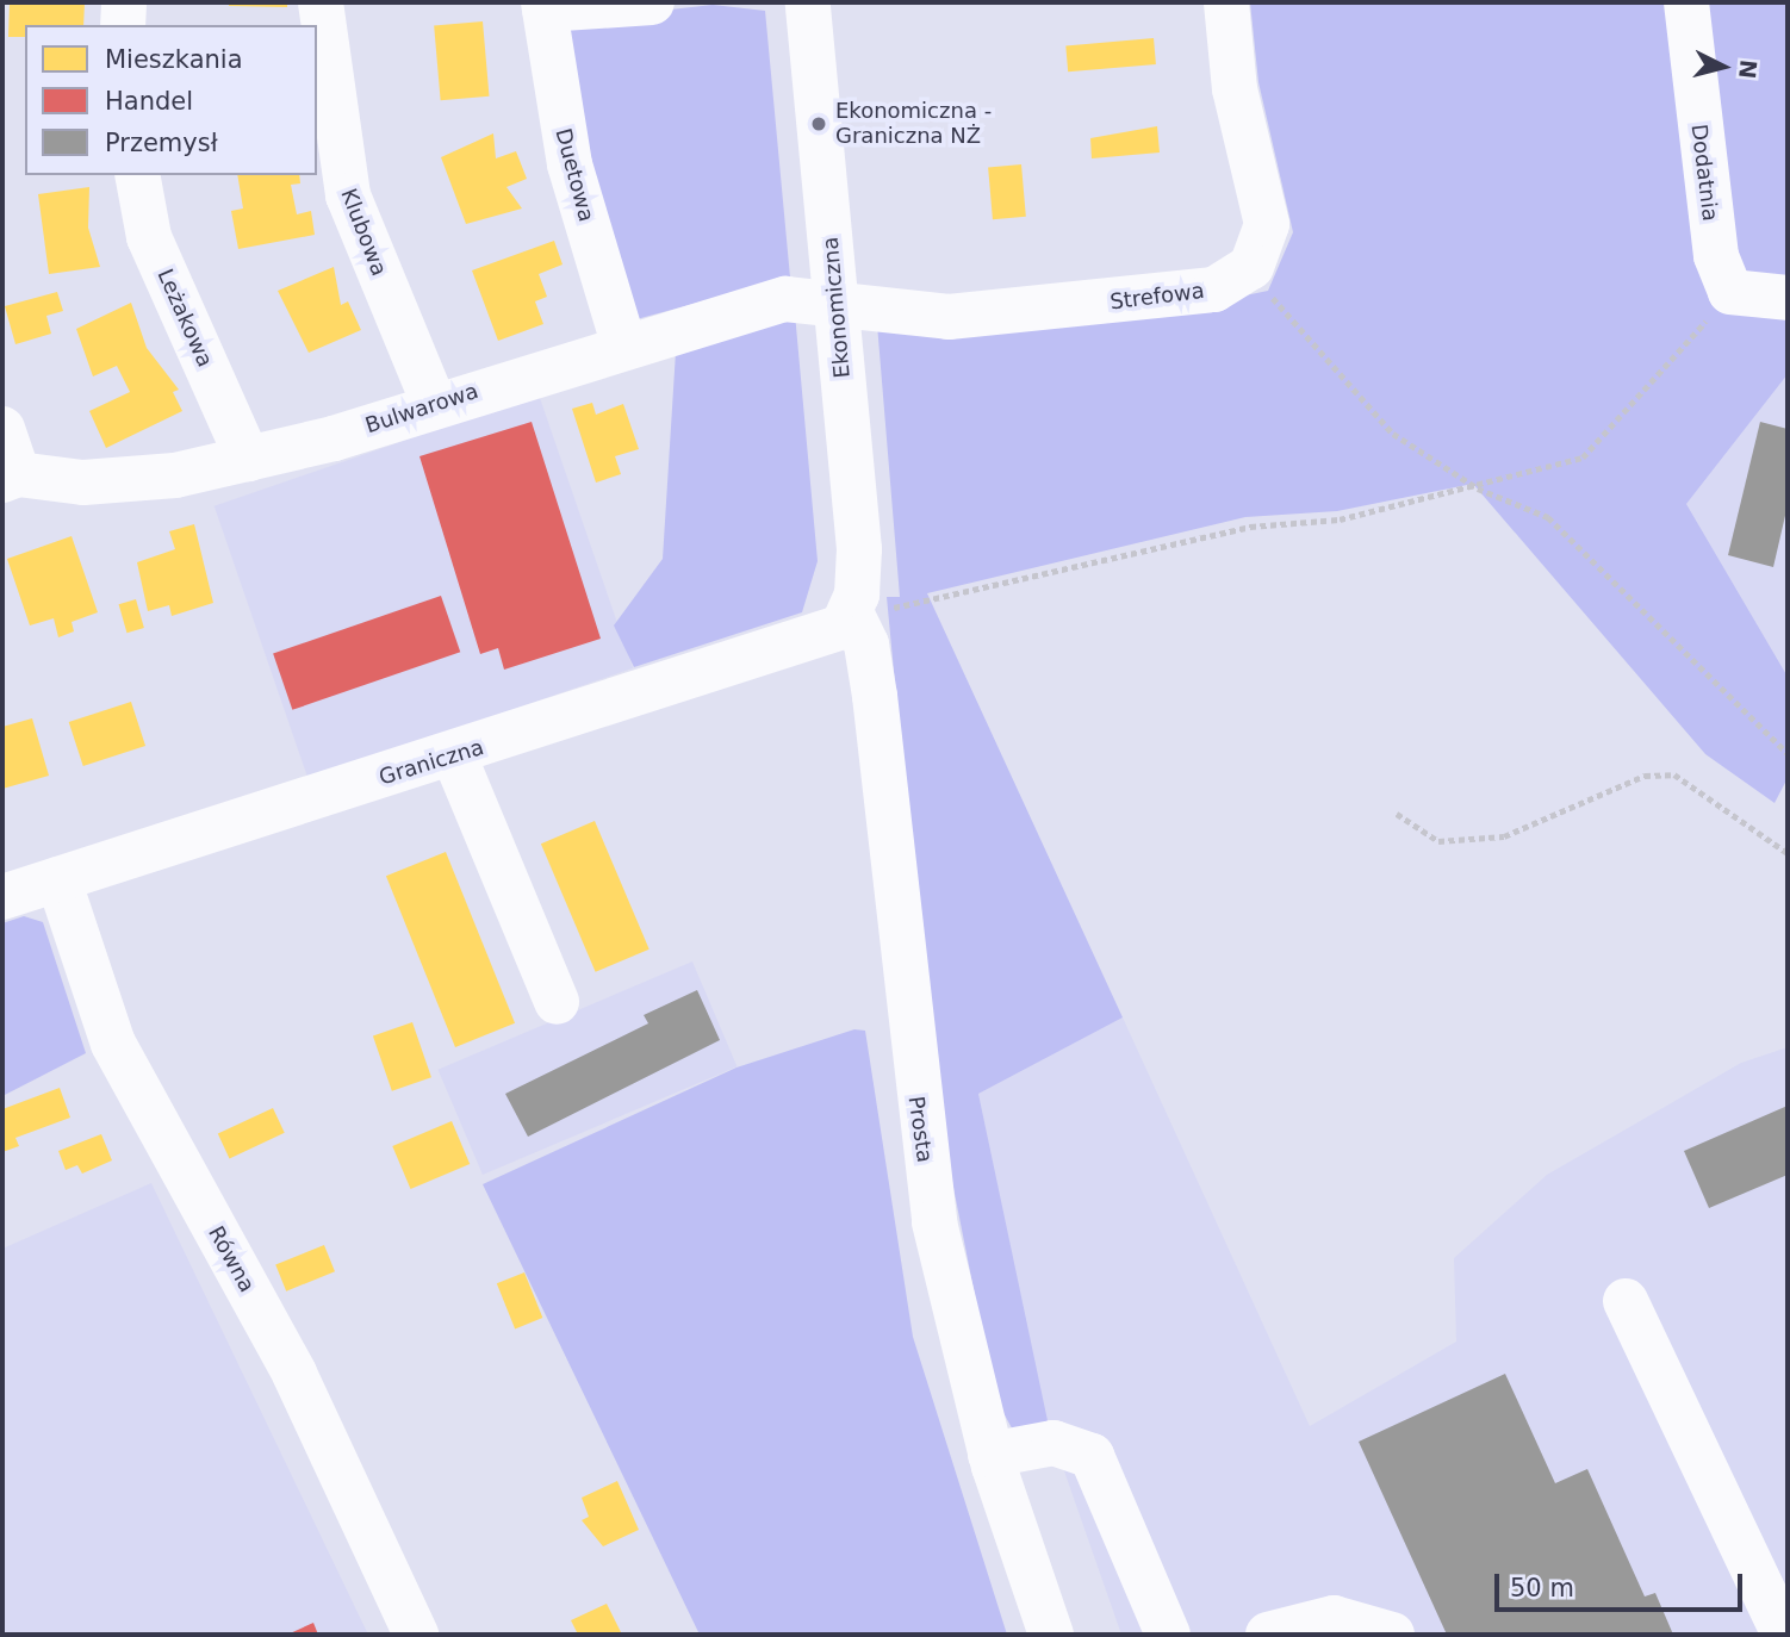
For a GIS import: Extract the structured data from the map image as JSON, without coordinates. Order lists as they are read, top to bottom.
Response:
{
  "streets": {
    "street": [
      "Dodatnia",
      "Duetowa",
      "Klubowa",
      "Strefowa",
      "Ekonomiczna",
      "Leżakowa",
      "Bulwarowa",
      "Graniczna",
      "Prosta",
      "Równa"
    ]
  },
  "crossings": [
    ["Duetowa", "Bulwarowa"],
    ["Klubowa", "Bulwarowa"],
    ["Strefowa", "Ekonomiczna"],
    ["Strefowa", "Bulwarowa"],
    ["Ekonomiczna", "Bulwarowa"],
    ["Ekonomiczna", "Graniczna"],
    ["Ekonomiczna", "Prosta"],
    ["Leżakowa", "Bulwarowa"],
    ["Graniczna", "Prosta"],
    ["Graniczna", "Równa"]
  ],
  "places": ["Ekonomiczna - Graniczna NŻ"],
  "legend": ["Mieszkania", "Handel", "Przemysł"],
  "scale_bar": "50 m",
  "north": "right"
}
